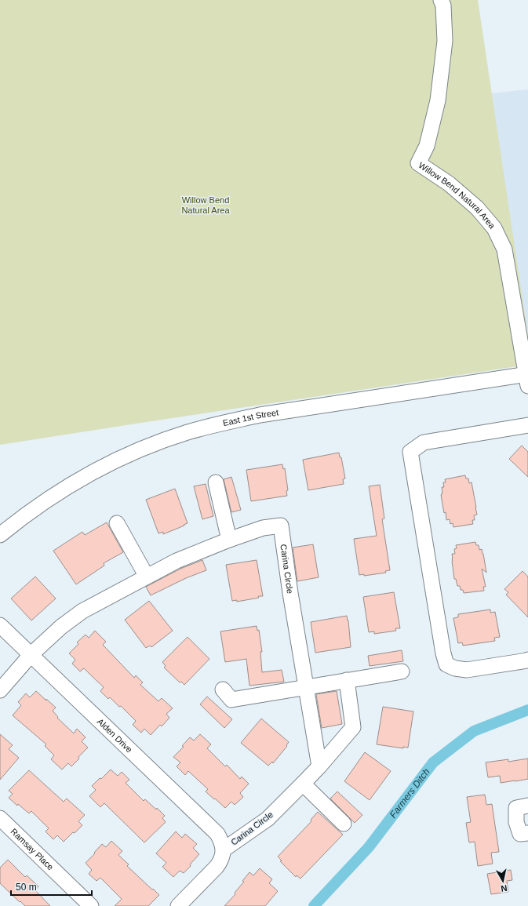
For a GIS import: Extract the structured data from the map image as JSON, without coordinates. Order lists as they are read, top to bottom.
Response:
{
  "streets": {
    "street": [
      "Willow Bend Natural Area",
      "East 1st Street",
      "Carina Circle",
      "Alden Drive",
      "Ramsay Place"
    ]
  },
  "crossings": [
    ["Willow Bend Natural Area", "East 1st Street"],
    ["Carina Circle", "Alden Drive"]
  ],
  "water": ["Farmers Ditch"],
  "parks": ["Willow Bend Natural Area"],
  "scale_bar": "50 m",
  "north": "bottom"
}
